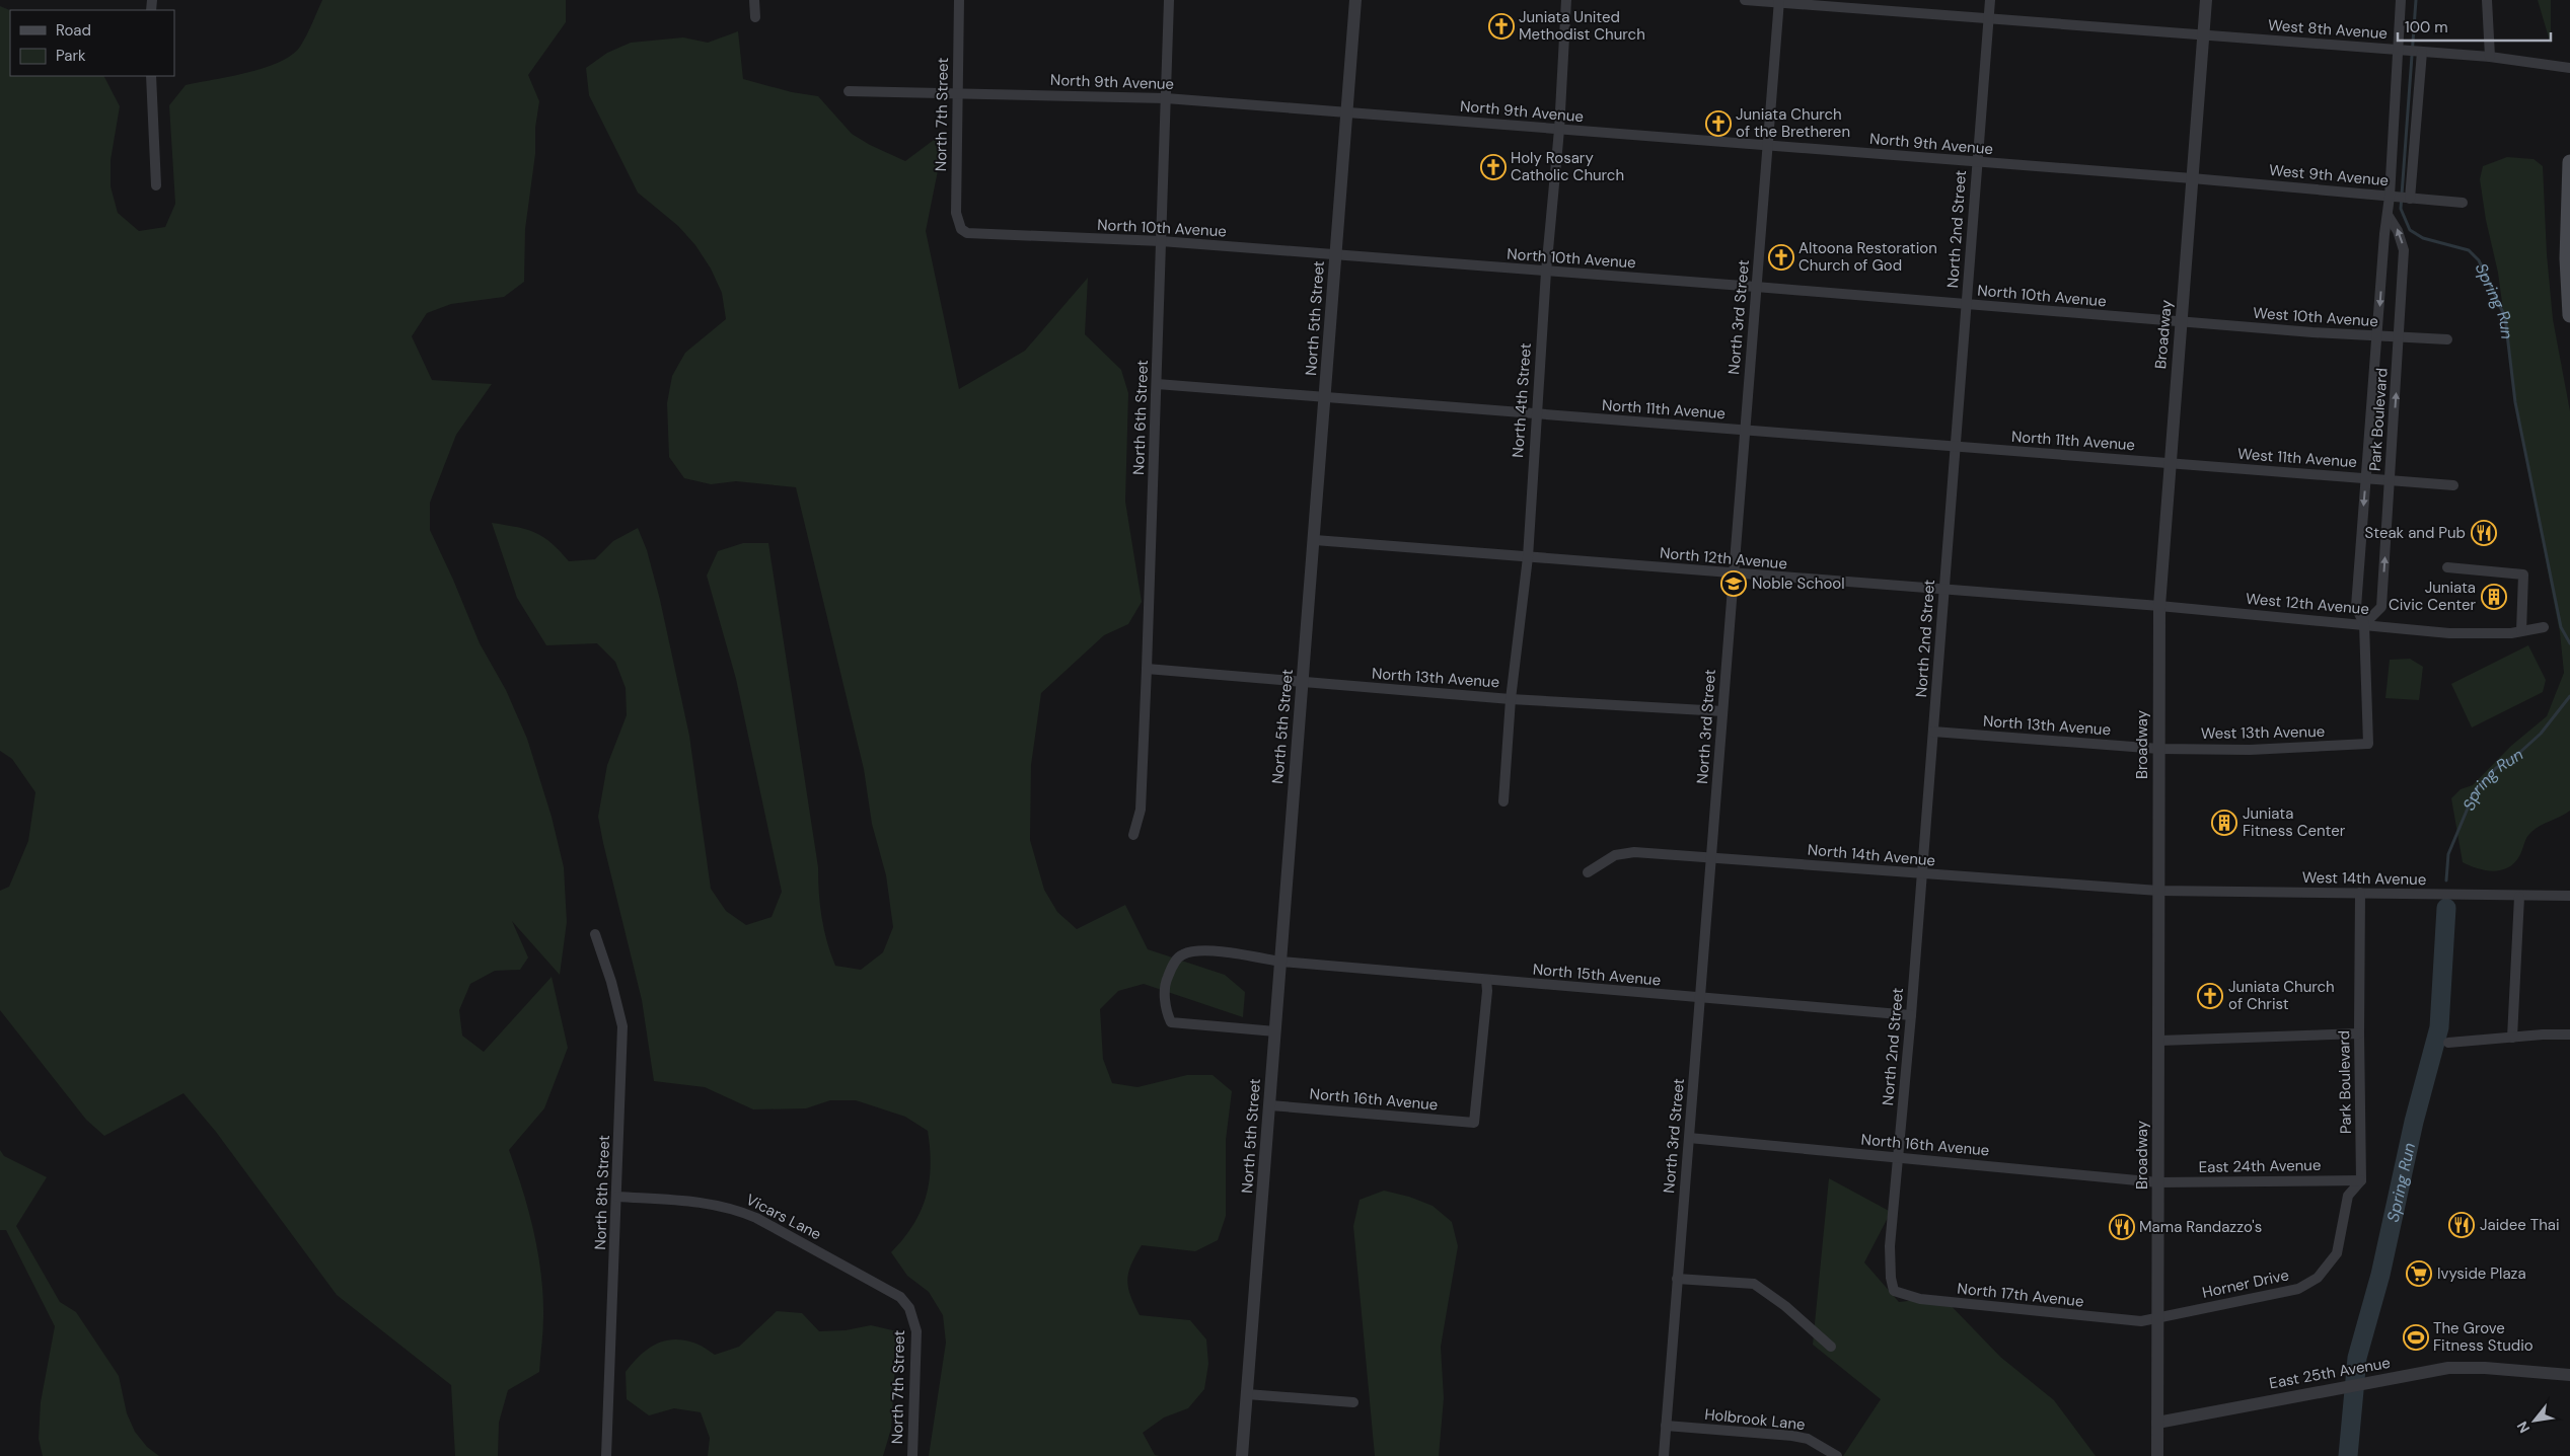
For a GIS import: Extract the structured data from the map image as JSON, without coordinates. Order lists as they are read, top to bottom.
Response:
{
  "streets": {
    "street": [
      "West 8th Avenue",
      "North 9th Avenue",
      "North 7th Street",
      "West 9th Avenue",
      "North 10th Avenue",
      "North 2nd Street",
      "North 3rd Street",
      "West 10th Avenue",
      "North 5th Street",
      "Broadway",
      "North 4th Street",
      "North 11th Avenue",
      "North 6th Street",
      "Park Boulevard",
      "West 11th Avenue",
      "North 12th Avenue",
      "West 12th Avenue",
      "North 13th Avenue",
      "West 13th Avenue",
      "North 14th Avenue",
      "West 14th Avenue",
      "North 15th Avenue",
      "North 16th Avenue",
      "East 24th Avenue",
      "North 8th Street",
      "Vicars Lane",
      "Horner Drive",
      "North 17th Avenue",
      "East 25th Avenue",
      "Holbrook Lane"
    ]
  },
  "crossings": [
    ["West 8th Avenue", "North 2nd Street"],
    ["West 8th Avenue", "North 3rd Street"],
    ["West 8th Avenue", "Broadway"],
    ["West 8th Avenue", "Park Boulevard"],
    ["North 9th Avenue", "North 7th Street"],
    ["North 9th Avenue", "West 9th Avenue"],
    ["North 9th Avenue", "North 2nd Street"],
    ["North 9th Avenue", "North 3rd Street"],
    ["North 9th Avenue", "North 5th Street"],
    ["North 9th Avenue", "Broadway"],
    ["North 9th Avenue", "North 4th Street"],
    ["North 9th Avenue", "North 6th Street"],
    ["North 7th Street", "North 10th Avenue"],
    ["North 7th Street", "Vicars Lane"],
    ["West 9th Avenue", "Broadway"],
    ["West 9th Avenue", "Park Boulevard"],
    ["North 10th Avenue", "North 2nd Street"],
    ["North 10th Avenue", "North 3rd Street"],
    ["North 10th Avenue", "West 10th Avenue"],
    ["North 10th Avenue", "North 5th Street"],
    ["North 10th Avenue", "Broadway"],
    ["North 10th Avenue", "North 4th Street"],
    ["North 10th Avenue", "North 6th Street"],
    ["North 2nd Street", "North 11th Avenue"],
    ["North 2nd Street", "North 12th Avenue"],
    ["North 2nd Street", "North 13th Avenue"],
    ["North 2nd Street", "North 14th Avenue"],
    ["North 2nd Street", "North 15th Avenue"],
    ["North 2nd Street", "North 16th Avenue"],
    ["North 2nd Street", "North 17th Avenue"],
    ["North 3rd Street", "North 11th Avenue"],
    ["North 3rd Street", "North 12th Avenue"],
    ["North 3rd Street", "North 13th Avenue"],
    ["North 3rd Street", "North 14th Avenue"],
    ["North 3rd Street", "North 15th Avenue"],
    ["North 3rd Street", "North 16th Avenue"],
    ["North 3rd Street", "Holbrook Lane"],
    ["West 10th Avenue", "Broadway"],
    ["West 10th Avenue", "Park Boulevard"],
    ["North 5th Street", "North 11th Avenue"],
    ["North 5th Street", "North 12th Avenue"],
    ["North 5th Street", "North 13th Avenue"],
    ["North 5th Street", "North 15th Avenue"],
    ["North 5th Street", "North 16th Avenue"],
    ["Broadway", "North 11th Avenue"],
    ["Broadway", "West 11th Avenue"],
    ["Broadway", "North 12th Avenue"],
    ["Broadway", "West 12th Avenue"],
    ["Broadway", "North 13th Avenue"],
    ["Broadway", "West 13th Avenue"],
    ["Broadway", "North 14th Avenue"],
    ["Broadway", "West 14th Avenue"],
    ["Broadway", "North 16th Avenue"],
    ["Broadway", "East 24th Avenue"],
    ["Broadway", "Horner Drive"],
    ["Broadway", "North 17th Avenue"],
    ["Broadway", "East 25th Avenue"],
    ["North 4th Street", "North 11th Avenue"],
    ["North 4th Street", "North 12th Avenue"],
    ["North 4th Street", "North 13th Avenue"],
    ["North 11th Avenue", "North 6th Street"],
    ["North 11th Avenue", "West 11th Avenue"],
    ["North 6th Street", "North 13th Avenue"],
    ["Park Boulevard", "West 11th Avenue"],
    ["Park Boulevard", "West 12th Avenue"],
    ["Park Boulevard", "West 13th Avenue"],
    ["Park Boulevard", "West 14th Avenue"],
    ["Park Boulevard", "East 24th Avenue"],
    ["Park Boulevard", "Horner Drive"],
    ["North 12th Avenue", "West 12th Avenue"],
    ["North 13th Avenue", "West 13th Avenue"],
    ["North 14th Avenue", "West 14th Avenue"],
    ["North 15th Avenue", "North 16th Avenue"],
    ["North 16th Avenue", "East 24th Avenue"],
    ["East 24th Avenue", "Horner Drive"],
    ["North 8th Street", "Vicars Lane"],
    ["Horner Drive", "North 17th Avenue"]
  ],
  "water": ["Spring Run"],
  "places": {
    "church": [
      "Juniata United Methodist Church",
      "Juniata Church of the Bretheren",
      "Holy Rosary Catholic Church",
      "Altoona Restoration Church of God",
      "Juniata Church of Christ"
    ],
    "restaurant": ["Steak and Pub", "Jaidee Thai", "Mama Randazzo's"],
    "school or university": ["Noble School"],
    "building": ["Juniata Civic Center", "Juniata Fitness Center"],
    "supermarket": ["Ivyside Plaza"],
    "sports": ["The Grove Fitness Studio"]
  },
  "legend": ["Road", "Park"],
  "scale_bar": "100 m",
  "north": "bottom left"
}
